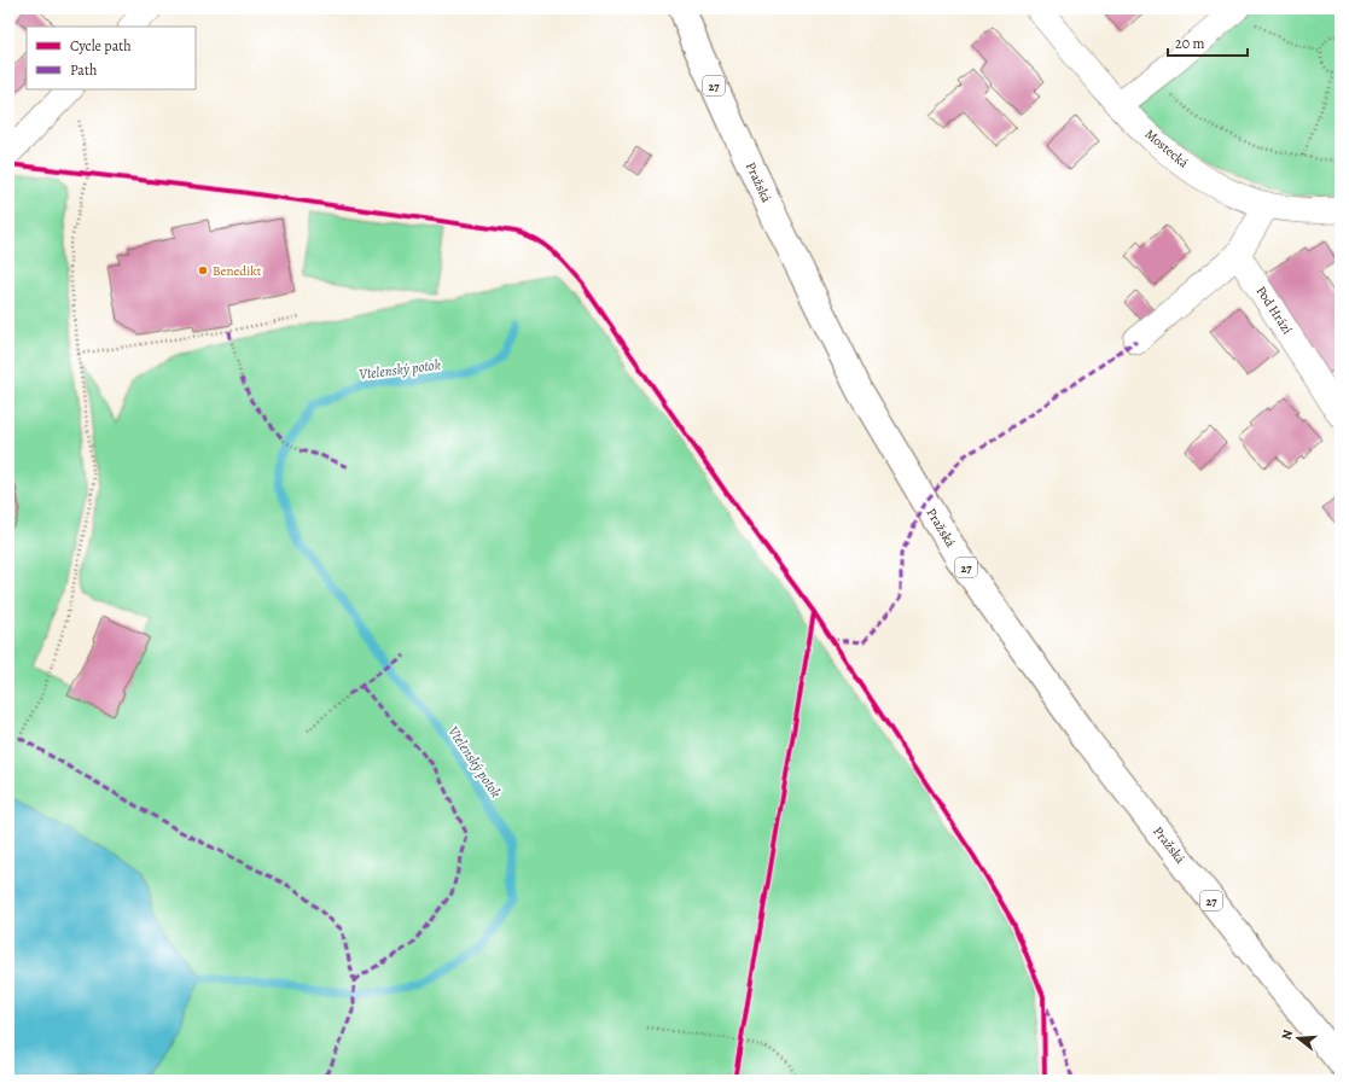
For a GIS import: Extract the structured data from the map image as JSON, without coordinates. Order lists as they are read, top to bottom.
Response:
{
  "streets": {
    "main road": ["27", "Pražská"],
    "street": ["Mostecká", "Pod Hrází"]
  },
  "water": ["Vtelenský potok"],
  "places": ["Benedikt"],
  "legend": ["Cycle path", "Path"],
  "scale_bar": "20 m",
  "north": "left"
}
